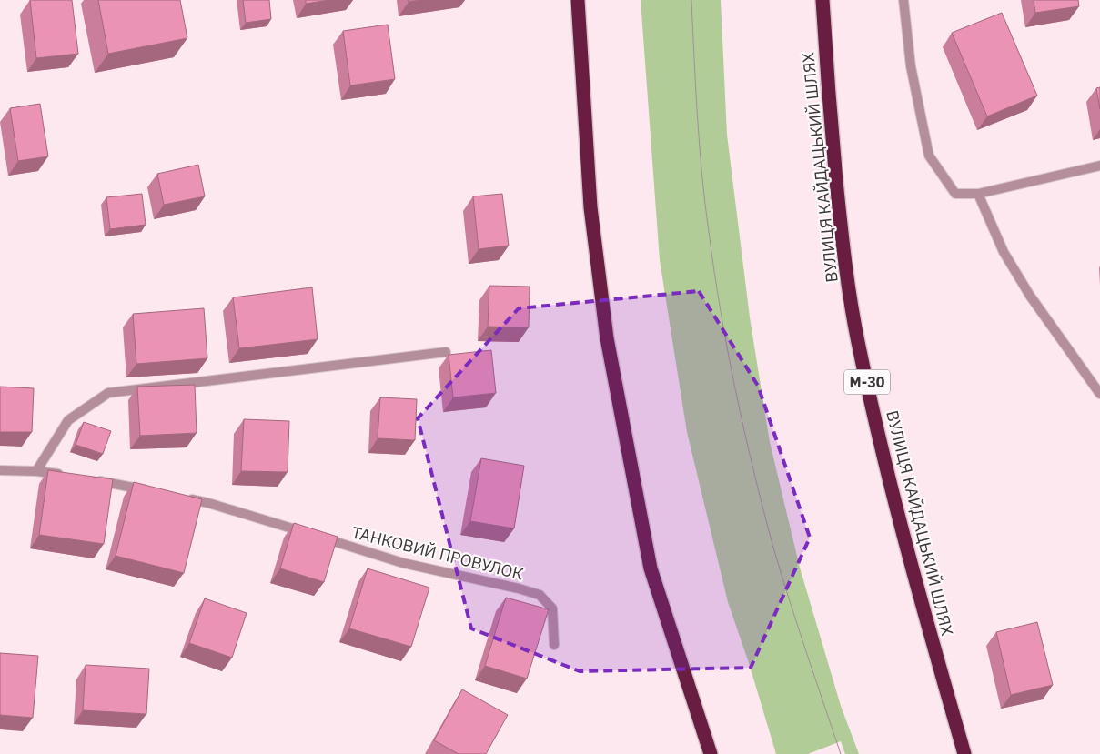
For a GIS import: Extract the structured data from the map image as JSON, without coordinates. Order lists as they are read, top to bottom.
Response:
{
  "streets": {
    "highway": ["ВУЛИЦЯ КАЙДАЦЬКИЙ ШЛЯХ", "М-30"],
    "street": ["ТАНКОВИЙ ПРОВУЛОК"]
  }
}
